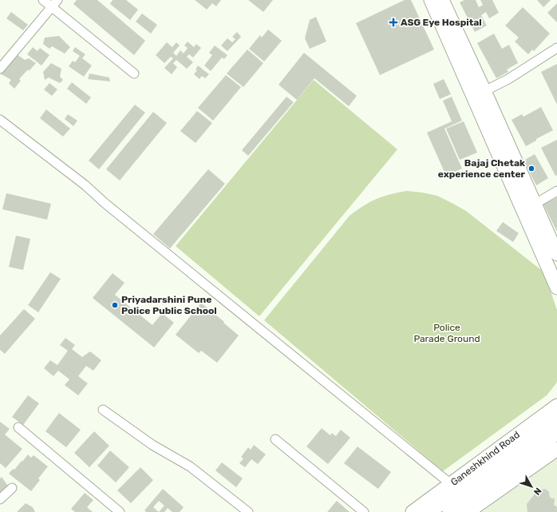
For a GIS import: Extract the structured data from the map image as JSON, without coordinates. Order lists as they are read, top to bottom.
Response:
{
  "streets": {
    "main road": ["Ganeshkhind Road"]
  },
  "parks": ["Police Parade Ground"],
  "places": {
    "health": ["ASG Eye Hospital"],
    "other": ["Bajaj Chetak experience center", "Priyadarshini Pune Police Public School"]
  },
  "north": "bottom right"
}
